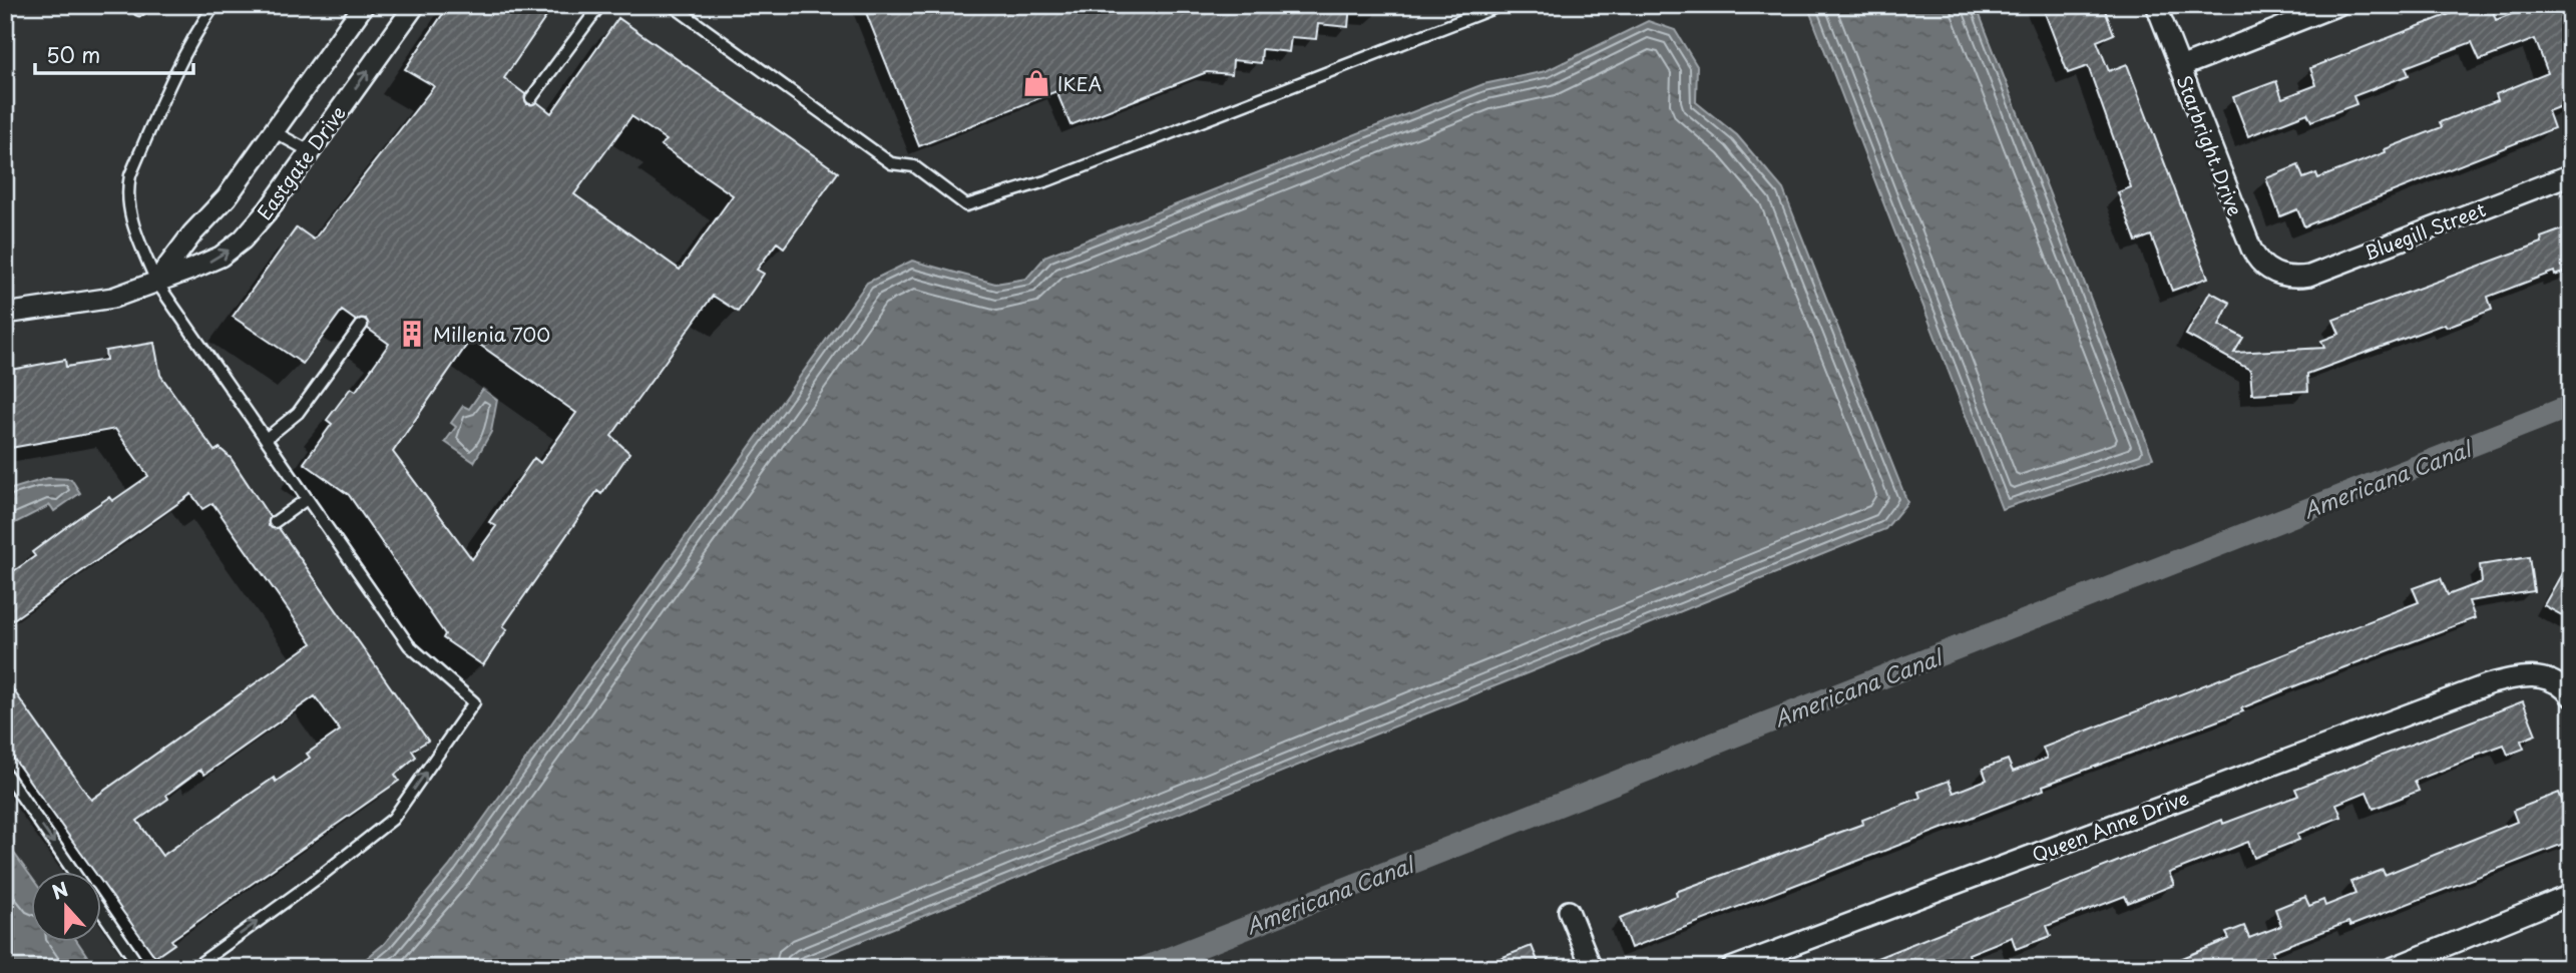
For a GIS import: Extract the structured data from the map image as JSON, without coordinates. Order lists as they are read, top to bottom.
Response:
{
  "streets": {
    "street": [
      "Starbright Drive",
      "Eastgate Drive",
      "Bluegill Street",
      "Queen Anne Drive"
    ]
  },
  "crossings": [
    ["Starbright Drive", "Bluegill Street"]
  ],
  "water": ["Americana Canal"],
  "places": {
    "shop": ["IKEA"],
    "building": ["Millenia 700"]
  },
  "scale_bar": "50 m",
  "north": "top"
}
